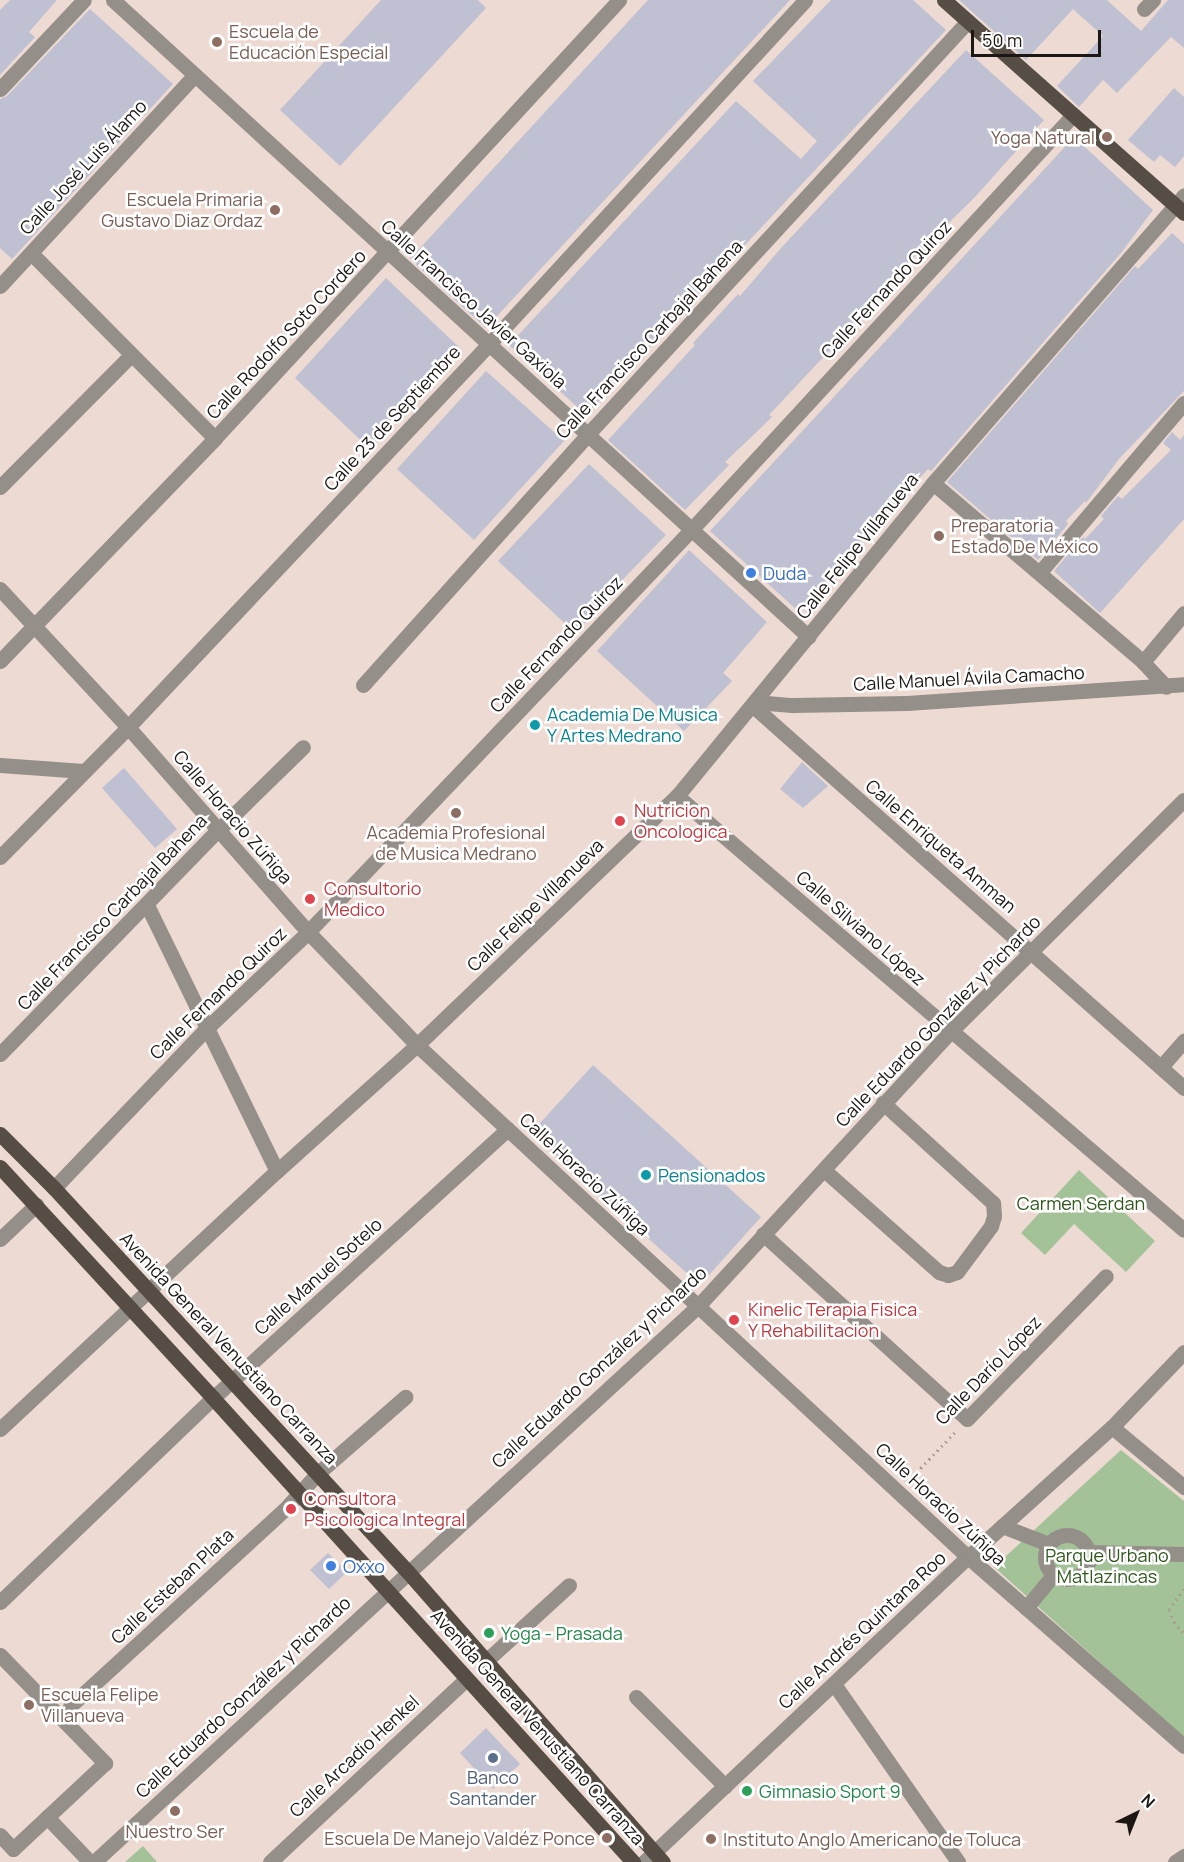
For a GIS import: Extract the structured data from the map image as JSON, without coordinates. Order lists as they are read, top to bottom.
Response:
{
  "streets": {
    "main road": ["Avenida General Venustiano Carranza"],
    "street": [
      "Calle José Luis Álamo",
      "Calle Fernando Quiroz",
      "Calle Francisco Javier Gaxiola",
      "Calle Rodolfo Soto Cordero",
      "Calle Francisco Carbajal Bahena",
      "Calle 23 de Septiembre",
      "Calle Felipe Villanueva",
      "Calle Manuel Ávila Camacho",
      "Calle Horacio Zúñiga",
      "Calle Enriqueta Amman",
      "Calle Silviano López",
      "Calle Eduardo González y Pichardo",
      "Calle Manuel Sotelo",
      "Calle Darío López",
      "Calle Esteban Plata",
      "Calle Andrés Quintana Roo",
      "Calle Arcadio Henkel"
    ]
  },
  "crossings": [
    ["Calle José Luis Álamo", "Calle Francisco Javier Gaxiola"],
    ["Calle Fernando Quiroz", "Calle Francisco Javier Gaxiola"],
    ["Calle Fernando Quiroz", "Calle Horacio Zúñiga"],
    ["Calle Fernando Quiroz", "Avenida General Venustiano Carranza"],
    ["Calle Francisco Javier Gaxiola", "Calle Rodolfo Soto Cordero"],
    ["Calle Francisco Javier Gaxiola", "Calle Francisco Carbajal Bahena"],
    ["Calle Francisco Javier Gaxiola", "Calle 23 de Septiembre"],
    ["Calle Francisco Javier Gaxiola", "Calle Felipe Villanueva"],
    ["Calle Rodolfo Soto Cordero", "Calle Horacio Zúñiga"],
    ["Calle Francisco Carbajal Bahena", "Calle Horacio Zúñiga"],
    ["Calle 23 de Septiembre", "Calle Horacio Zúñiga"],
    ["Calle Felipe Villanueva", "Calle Manuel Ávila Camacho"],
    ["Calle Felipe Villanueva", "Calle Horacio Zúñiga"],
    ["Calle Felipe Villanueva", "Calle Enriqueta Amman"],
    ["Calle Felipe Villanueva", "Calle Silviano López"],
    ["Calle Felipe Villanueva", "Avenida General Venustiano Carranza"],
    ["Calle Manuel Ávila Camacho", "Calle Enriqueta Amman"],
    ["Calle Horacio Zúñiga", "Calle Eduardo González y Pichardo"],
    ["Calle Horacio Zúñiga", "Calle Manuel Sotelo"],
    ["Calle Horacio Zúñiga", "Calle Darío López"],
    ["Calle Horacio Zúñiga", "Calle Andrés Quintana Roo"],
    ["Calle Enriqueta Amman", "Calle Eduardo González y Pichardo"],
    ["Calle Silviano López", "Calle Eduardo González y Pichardo"],
    ["Calle Eduardo González y Pichardo", "Avenida General Venustiano Carranza"],
    ["Calle Manuel Sotelo", "Avenida General Venustiano Carranza"],
    ["Avenida General Venustiano Carranza", "Calle Esteban Plata"],
    ["Avenida General Venustiano Carranza", "Calle Andrés Quintana Roo"],
    ["Avenida General Venustiano Carranza", "Calle Arcadio Henkel"]
  ],
  "parks": ["Carmen Serdan", "Parque Urbano Matlazincas"],
  "places": [
    "Escuela de Educación Especial",
    "Yoga Natural",
    "Escuela Primaria Gustavo Diaz Ordaz",
    "Preparatoria Estado De México",
    "Duda",
    "Academia De Musica Y Artes Medrano",
    "Academia Profesional de Musica Medrano",
    "Nutricion Oncologica",
    "Consultorio Medico",
    "Pensionados",
    "Kinelic Terapia Fisica Y Rehabilitacion",
    "Consultora Psicologica Integral",
    "Oxxo",
    "Yoga - Prasada",
    "Escuela Felipe Villanueva",
    "Banco Santander",
    "Gimnasio Sport 9",
    "Nuestro Ser",
    "Escuela De Manejo Valdéz Ponce",
    "Instituto Anglo Americano de Toluca"
  ],
  "scale_bar": "50 m",
  "north": "top right"
}
